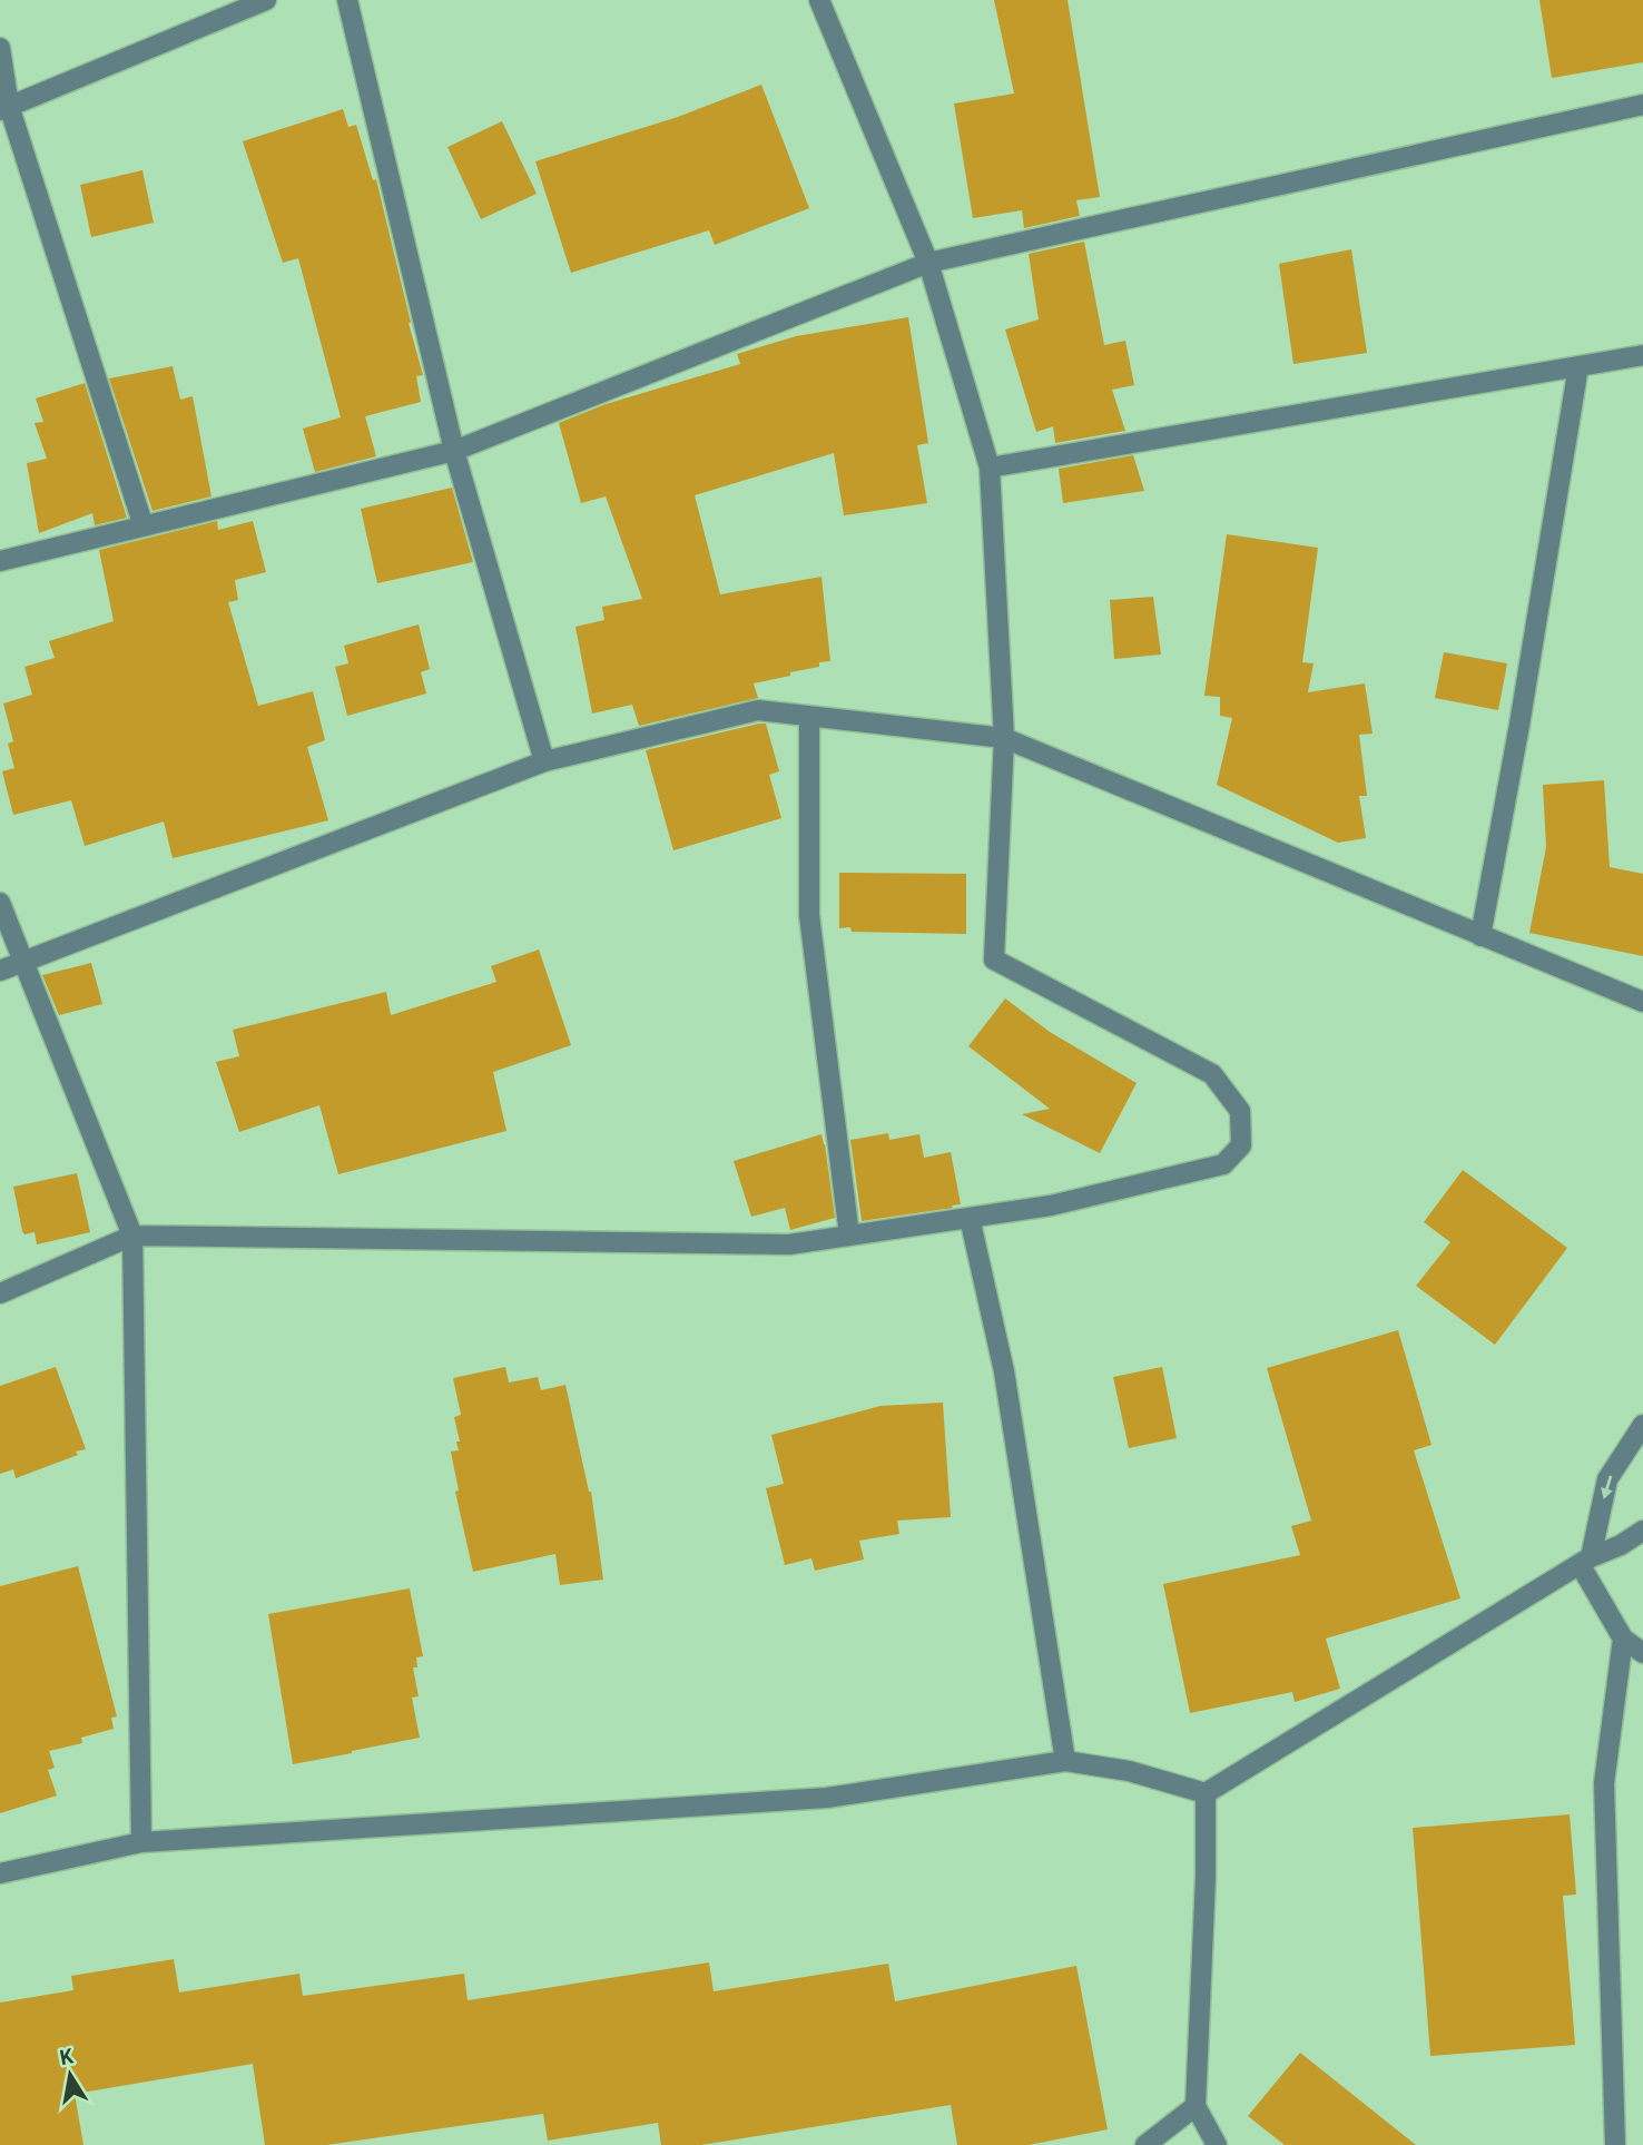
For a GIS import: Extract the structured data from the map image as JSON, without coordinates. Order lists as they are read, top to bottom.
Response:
{
  "north": "top"
}
